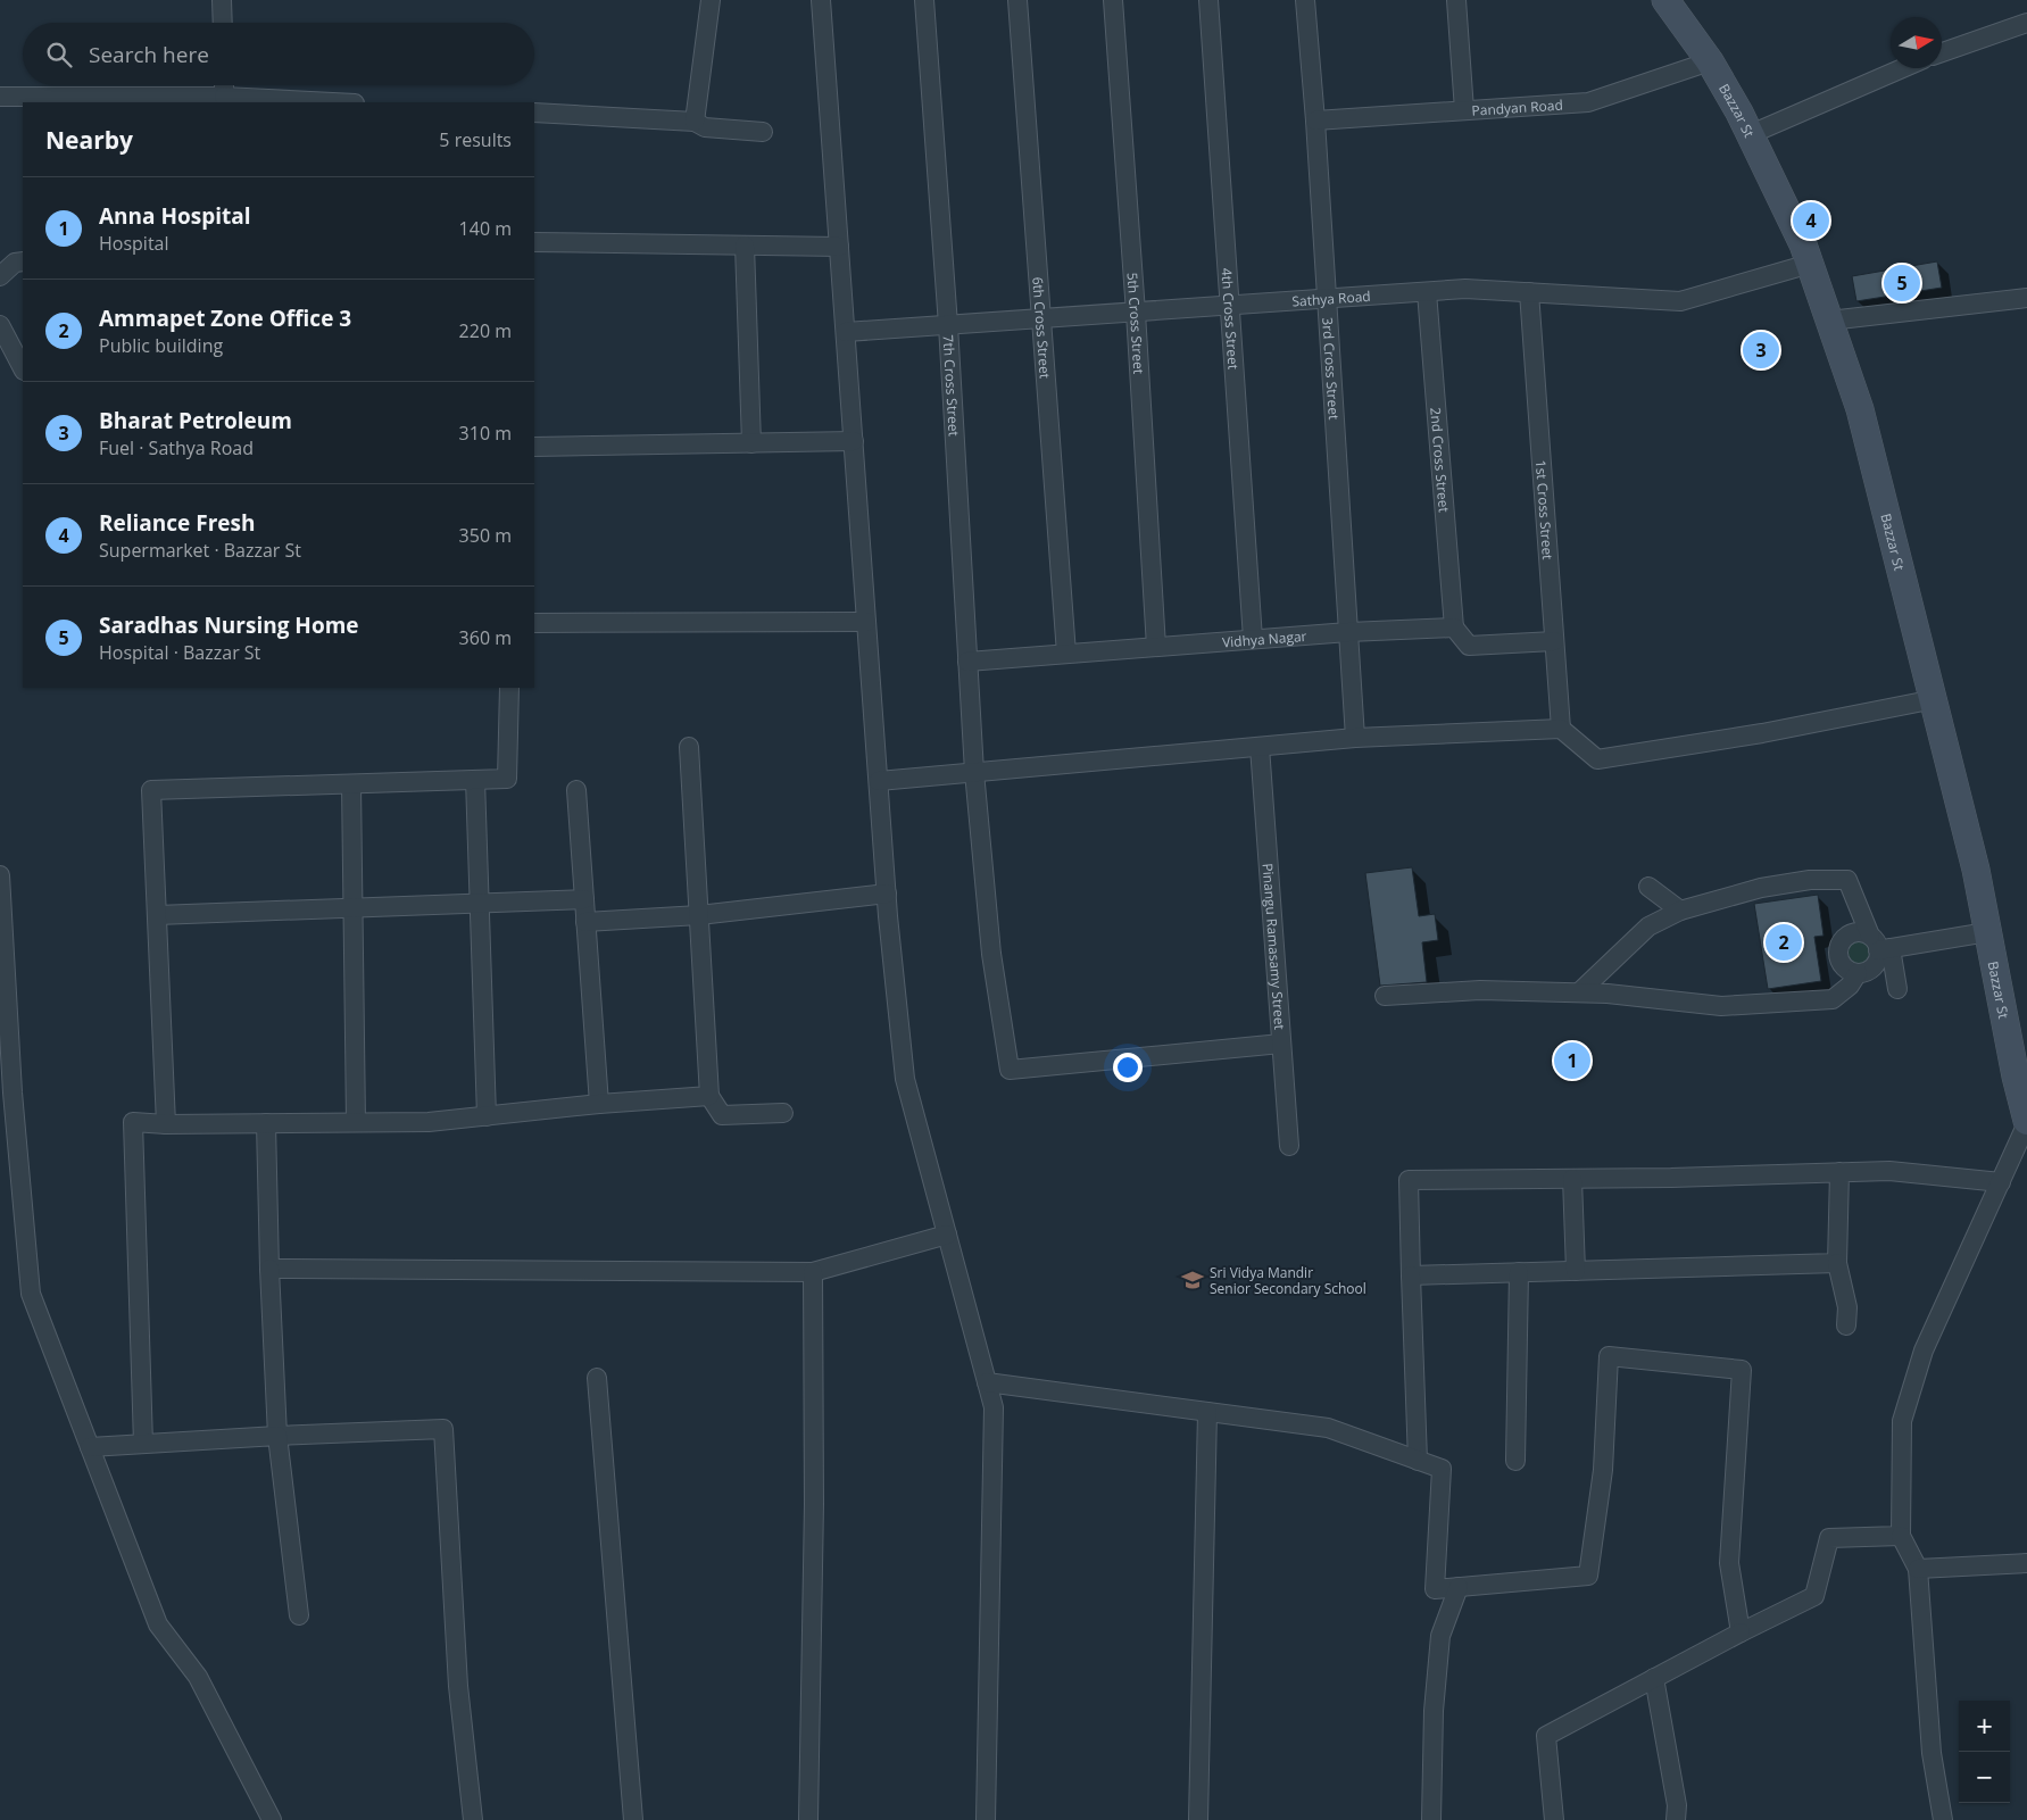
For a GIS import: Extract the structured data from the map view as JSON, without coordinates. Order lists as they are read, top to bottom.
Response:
{
  "streets": {
    "main road": ["Bazzar St"],
    "street": [
      "Pandyan Road",
      "Sathya Road",
      "4th Cross Street",
      "5th Cross Street",
      "6th Cross Street",
      "3rd Cross Street",
      "7th Cross Street",
      "2nd Cross Street",
      "1st Cross Street",
      "Vidhya Nagar",
      "Pinangu Ramasamy Street"
    ]
  },
  "crossings": [
    ["Pandyan Road", "Bazzar St"],
    ["Pandyan Road", "3rd Cross Street"],
    ["Bazzar St", "Sathya Road"],
    ["Sathya Road", "4th Cross Street"],
    ["Sathya Road", "5th Cross Street"],
    ["Sathya Road", "6th Cross Street"],
    ["Sathya Road", "3rd Cross Street"],
    ["Sathya Road", "7th Cross Street"],
    ["Sathya Road", "2nd Cross Street"],
    ["Sathya Road", "1st Cross Street"],
    ["4th Cross Street", "Vidhya Nagar"],
    ["5th Cross Street", "Vidhya Nagar"],
    ["6th Cross Street", "Vidhya Nagar"],
    ["3rd Cross Street", "Vidhya Nagar"],
    ["7th Cross Street", "Vidhya Nagar"],
    ["7th Cross Street", "Pinangu Ramasamy Street"],
    ["2nd Cross Street", "Vidhya Nagar"]
  ],
  "places": {
    "school or university": ["Sri Vidya Mandir Senior Secondary School"]
  },
  "north": "right",
  "page": {
    "search": "Search here",
    "heading": ["Nearby", "5 results"],
    "list": [
      {
        "mark": "1",
        "name": "Anna Hospital",
        "note": "Hospital",
        "value": "140 m"
      },
      {
        "mark": "2",
        "name": "Ammapet Zone Office 3",
        "note": "Public building",
        "value": "220 m"
      },
      {
        "mark": "3",
        "name": "Bharat Petroleum",
        "note": "Fuel · Sathya Road",
        "value": "310 m"
      },
      {
        "mark": "4",
        "name": "Reliance Fresh",
        "note": "Supermarket · Bazzar St",
        "value": "350 m"
      },
      {
        "mark": "5",
        "name": "Saradhas Nursing Home",
        "note": "Hospital · Bazzar St",
        "value": "360 m"
      }
    ],
    "pins": [
      "4",
      "5",
      "3",
      "2",
      "1"
    ],
    "map_buttons": ["+", "−"]
  }
}
